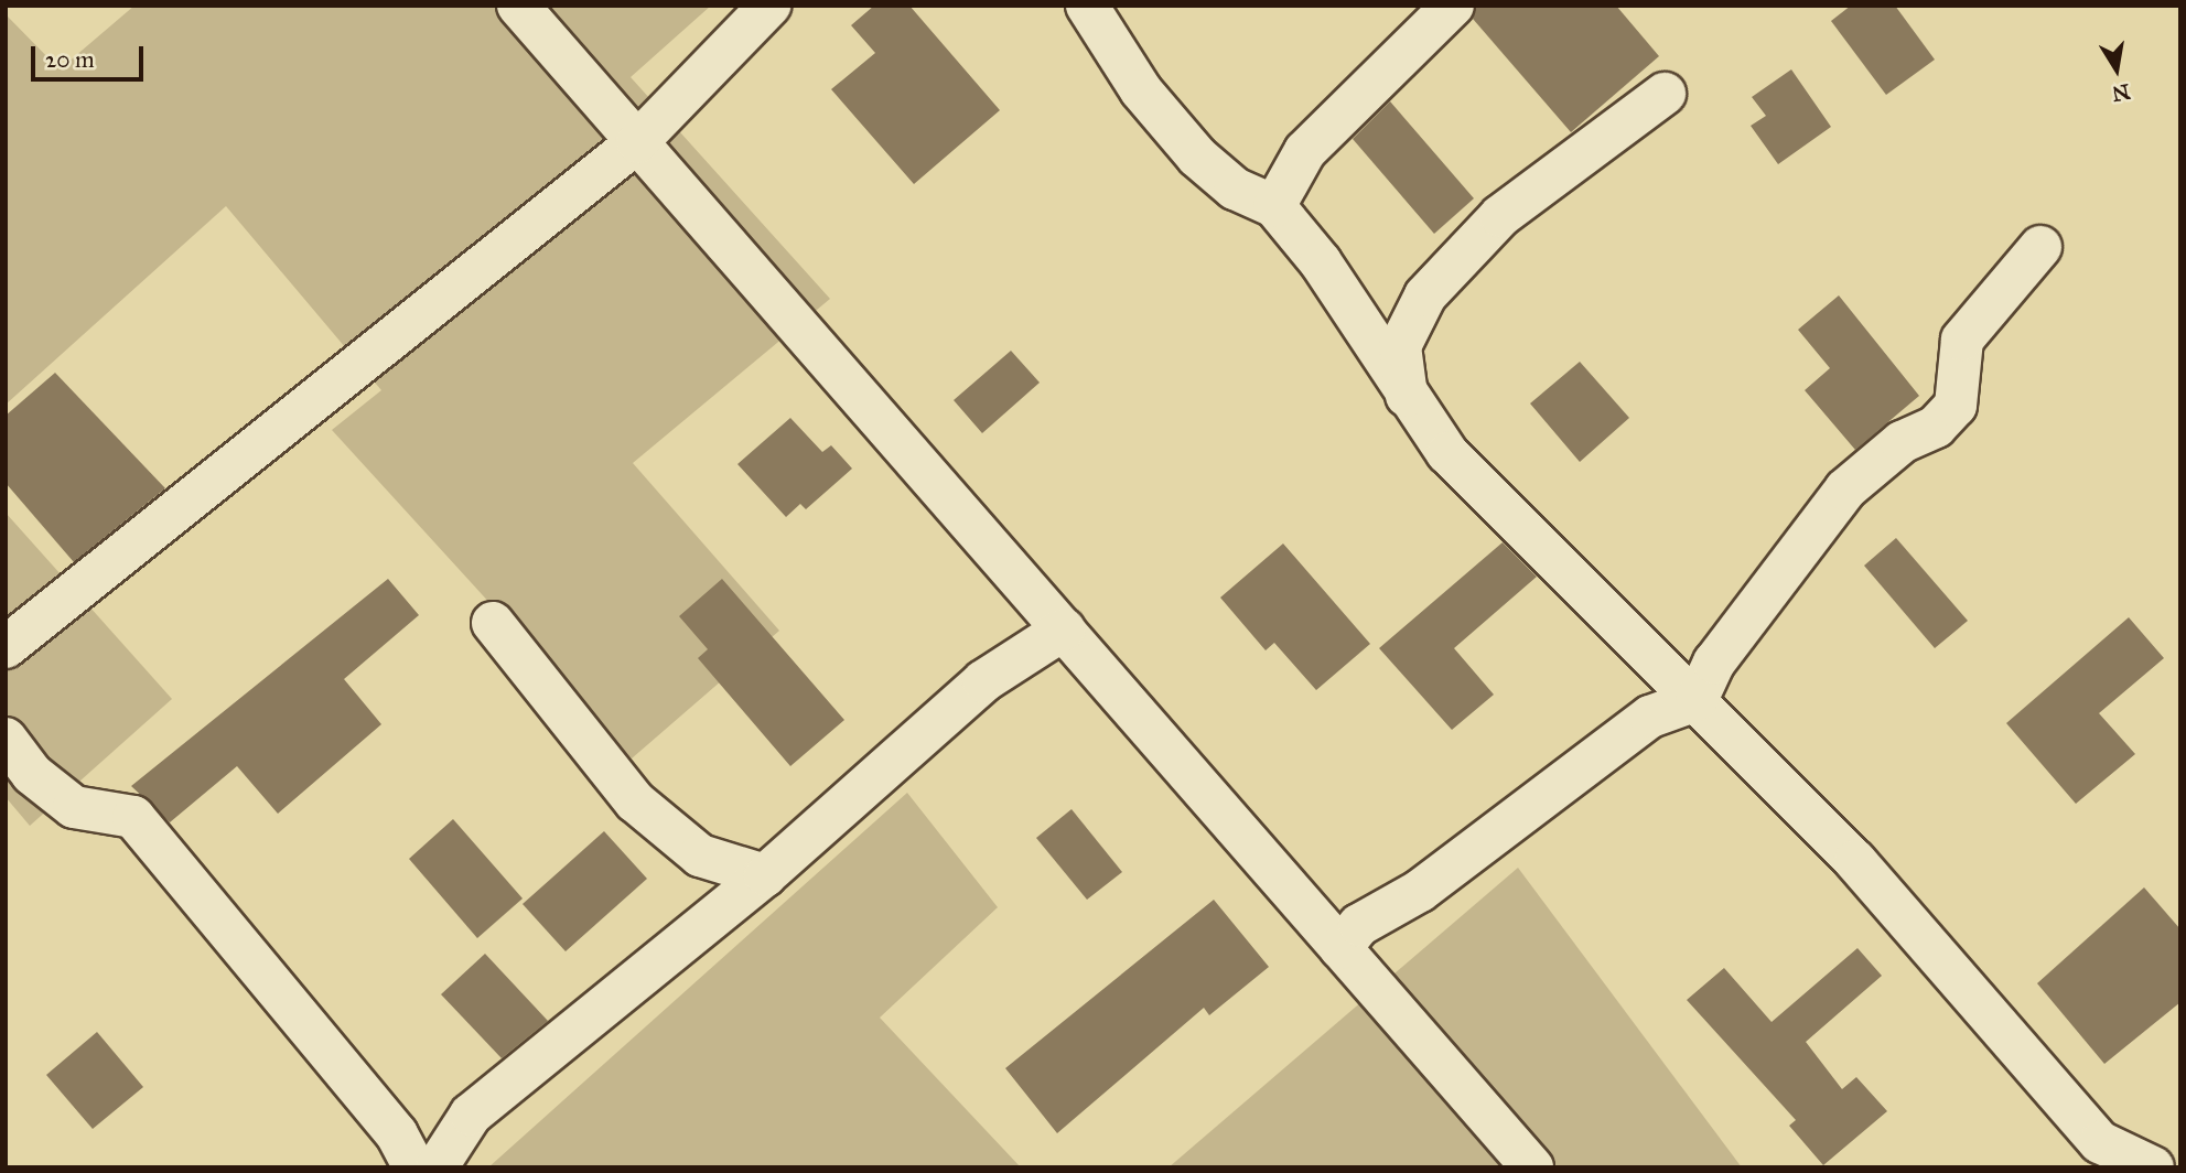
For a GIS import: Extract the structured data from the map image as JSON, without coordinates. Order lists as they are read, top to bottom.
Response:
{
  "scale_bar": "20 m",
  "north": "bottom"
}
